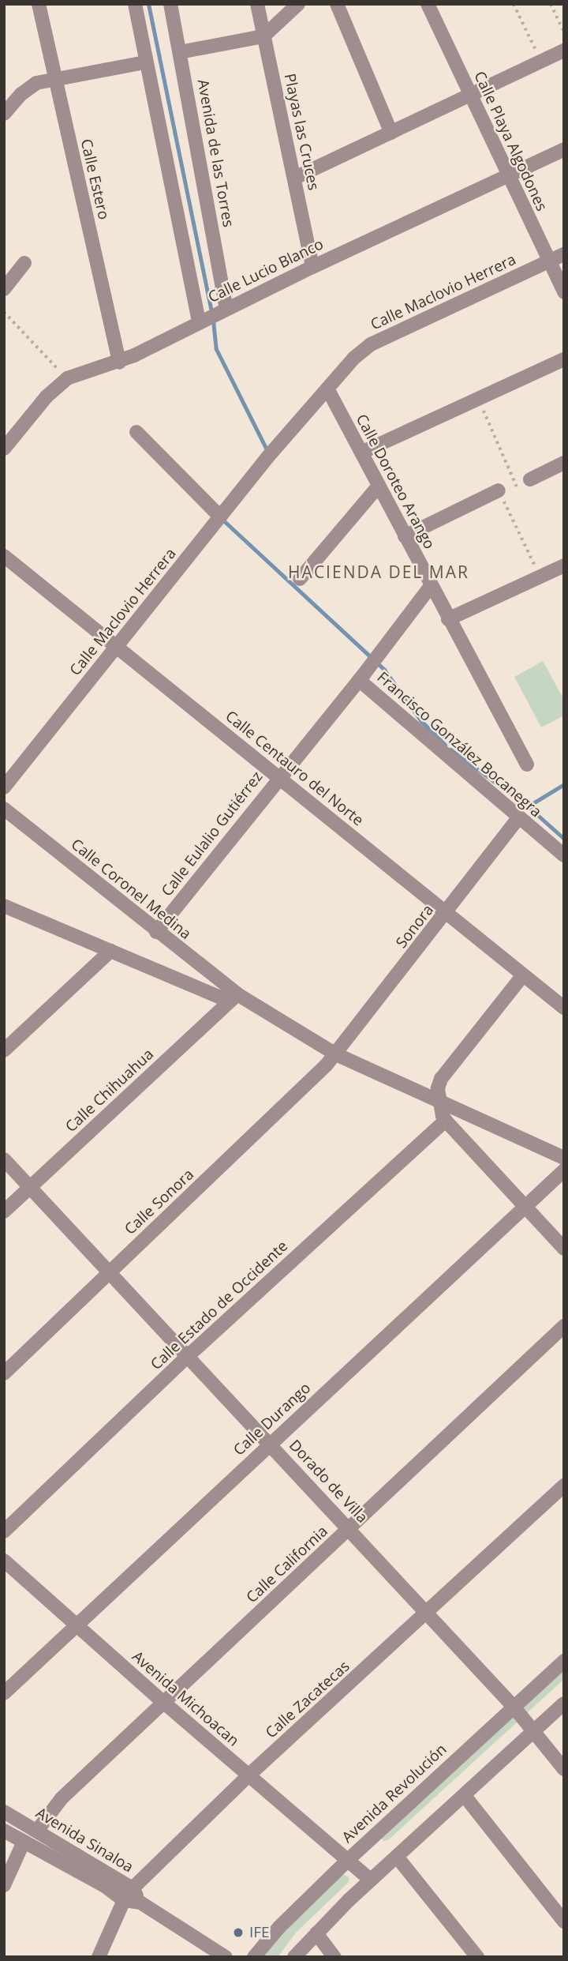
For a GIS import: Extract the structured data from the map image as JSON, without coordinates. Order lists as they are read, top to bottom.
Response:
{
  "streets": {
    "street": [
      "Playas las Cruces",
      "Calle Playa Algodones",
      "Avenida de las Torres",
      "Calle Estero",
      "Calle Lucio Blanco",
      "Calle Maclovio Herrera",
      "Calle Doroteo Arango",
      "Francisco González Bocanegra",
      "Calle Centauro del Norte",
      "Calle Eulalio Gutiérrez",
      "Calle Coronel Medina",
      "Sonora",
      "Calle Chihuahua",
      "Calle Sonora",
      "Calle Estado de Occidente",
      "Calle Durango",
      "Dorado de Villa",
      "Calle California",
      "Avenida Michoacan",
      "Calle Zacatecas",
      "Avenida Revolución",
      "Avenida Sinaloa"
    ]
  },
  "crossings": [
    ["Playas las Cruces", "Calle Lucio Blanco"],
    ["Calle Playa Algodones", "Calle Lucio Blanco"],
    ["Calle Playa Algodones", "Calle Maclovio Herrera"],
    ["Avenida de las Torres", "Calle Lucio Blanco"],
    ["Calle Estero", "Calle Lucio Blanco"],
    ["Calle Maclovio Herrera", "Calle Doroteo Arango"],
    ["Calle Maclovio Herrera", "Calle Centauro del Norte"],
    ["Calle Doroteo Arango", "Calle Eulalio Gutiérrez"],
    ["Francisco González Bocanegra", "Calle Eulalio Gutiérrez"],
    ["Francisco González Bocanegra", "Sonora"],
    ["Calle Centauro del Norte", "Calle Eulalio Gutiérrez"],
    ["Calle Centauro del Norte", "Sonora"],
    ["Calle Eulalio Gutiérrez", "Calle Coronel Medina"],
    ["Calle Coronel Medina", "Calle Chihuahua"],
    ["Sonora", "Calle Sonora"],
    ["Calle Chihuahua", "Dorado de Villa"],
    ["Calle Sonora", "Dorado de Villa"],
    ["Calle Estado de Occidente", "Dorado de Villa"],
    ["Calle Durango", "Dorado de Villa"],
    ["Calle Durango", "Avenida Michoacan"],
    ["Dorado de Villa", "Calle California"],
    ["Dorado de Villa", "Calle Zacatecas"],
    ["Dorado de Villa", "Avenida Revolución"],
    ["Calle California", "Avenida Michoacan"],
    ["Calle California", "Avenida Sinaloa"],
    ["Avenida Michoacan", "Calle Zacatecas"],
    ["Avenida Michoacan", "Avenida Revolución"],
    ["Calle Zacatecas", "Avenida Sinaloa"]
  ],
  "districts": ["HACIENDA DEL MAR"],
  "places": ["IFE"]
}
